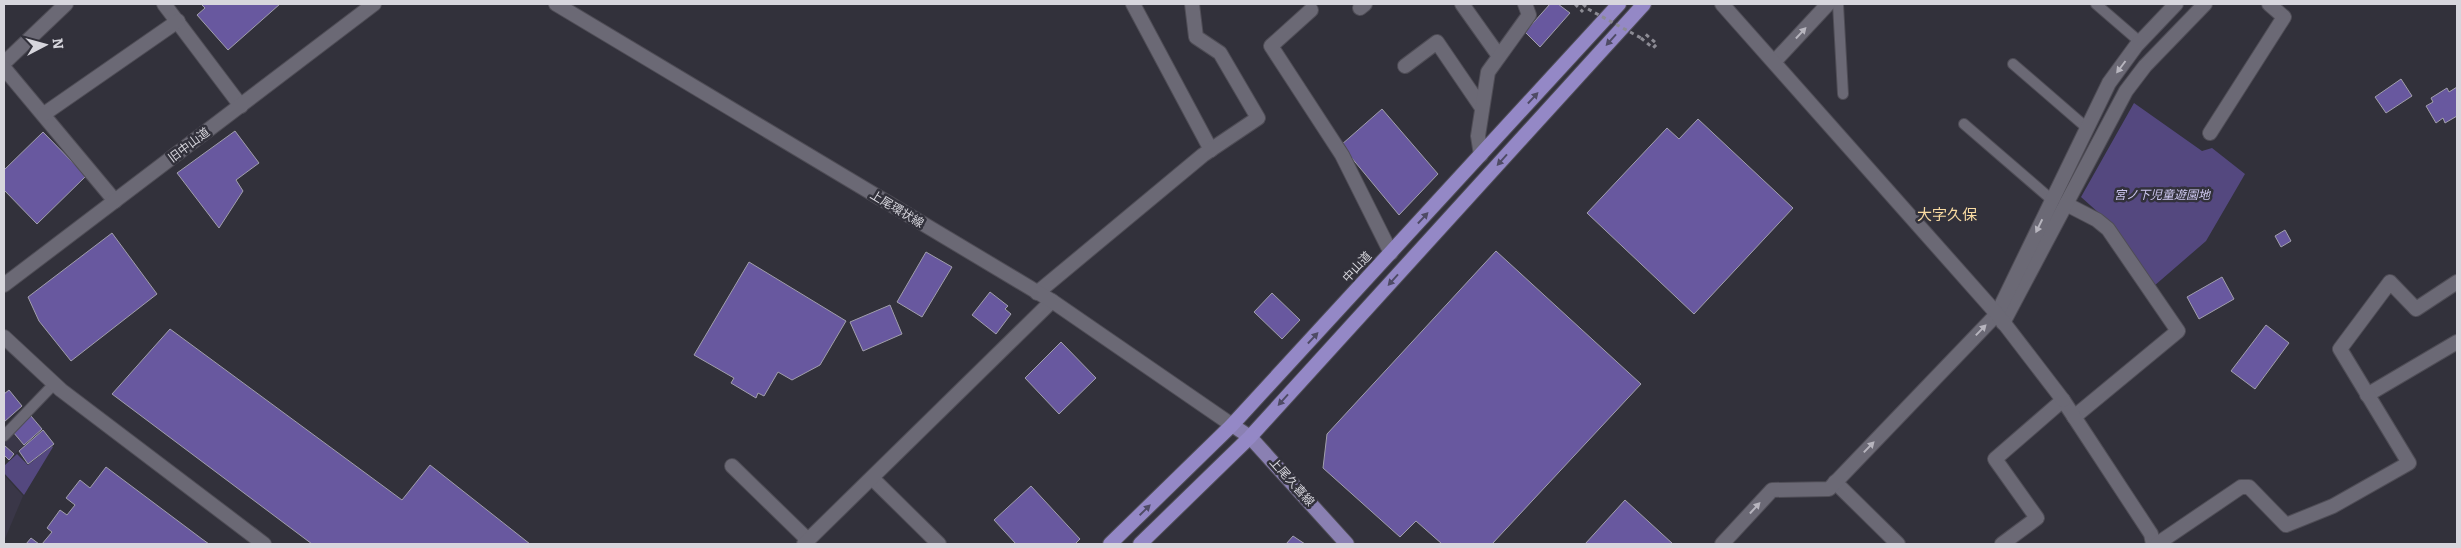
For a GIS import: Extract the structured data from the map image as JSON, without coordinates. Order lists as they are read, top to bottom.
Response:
{
  "streets": {
    "highway": ["中山道"],
    "main road": ["上尾久喜線"],
    "street": ["旧中山道", "上尾環状線"]
  },
  "crossings": [
    ["上尾環状線", "中山道"],
    ["上尾環状線", "上尾久喜線"],
    ["中山道", "上尾久喜線"]
  ],
  "districts": ["大字久保"],
  "parks": ["宮ノ下児童遊園地"],
  "north": "right"
}
